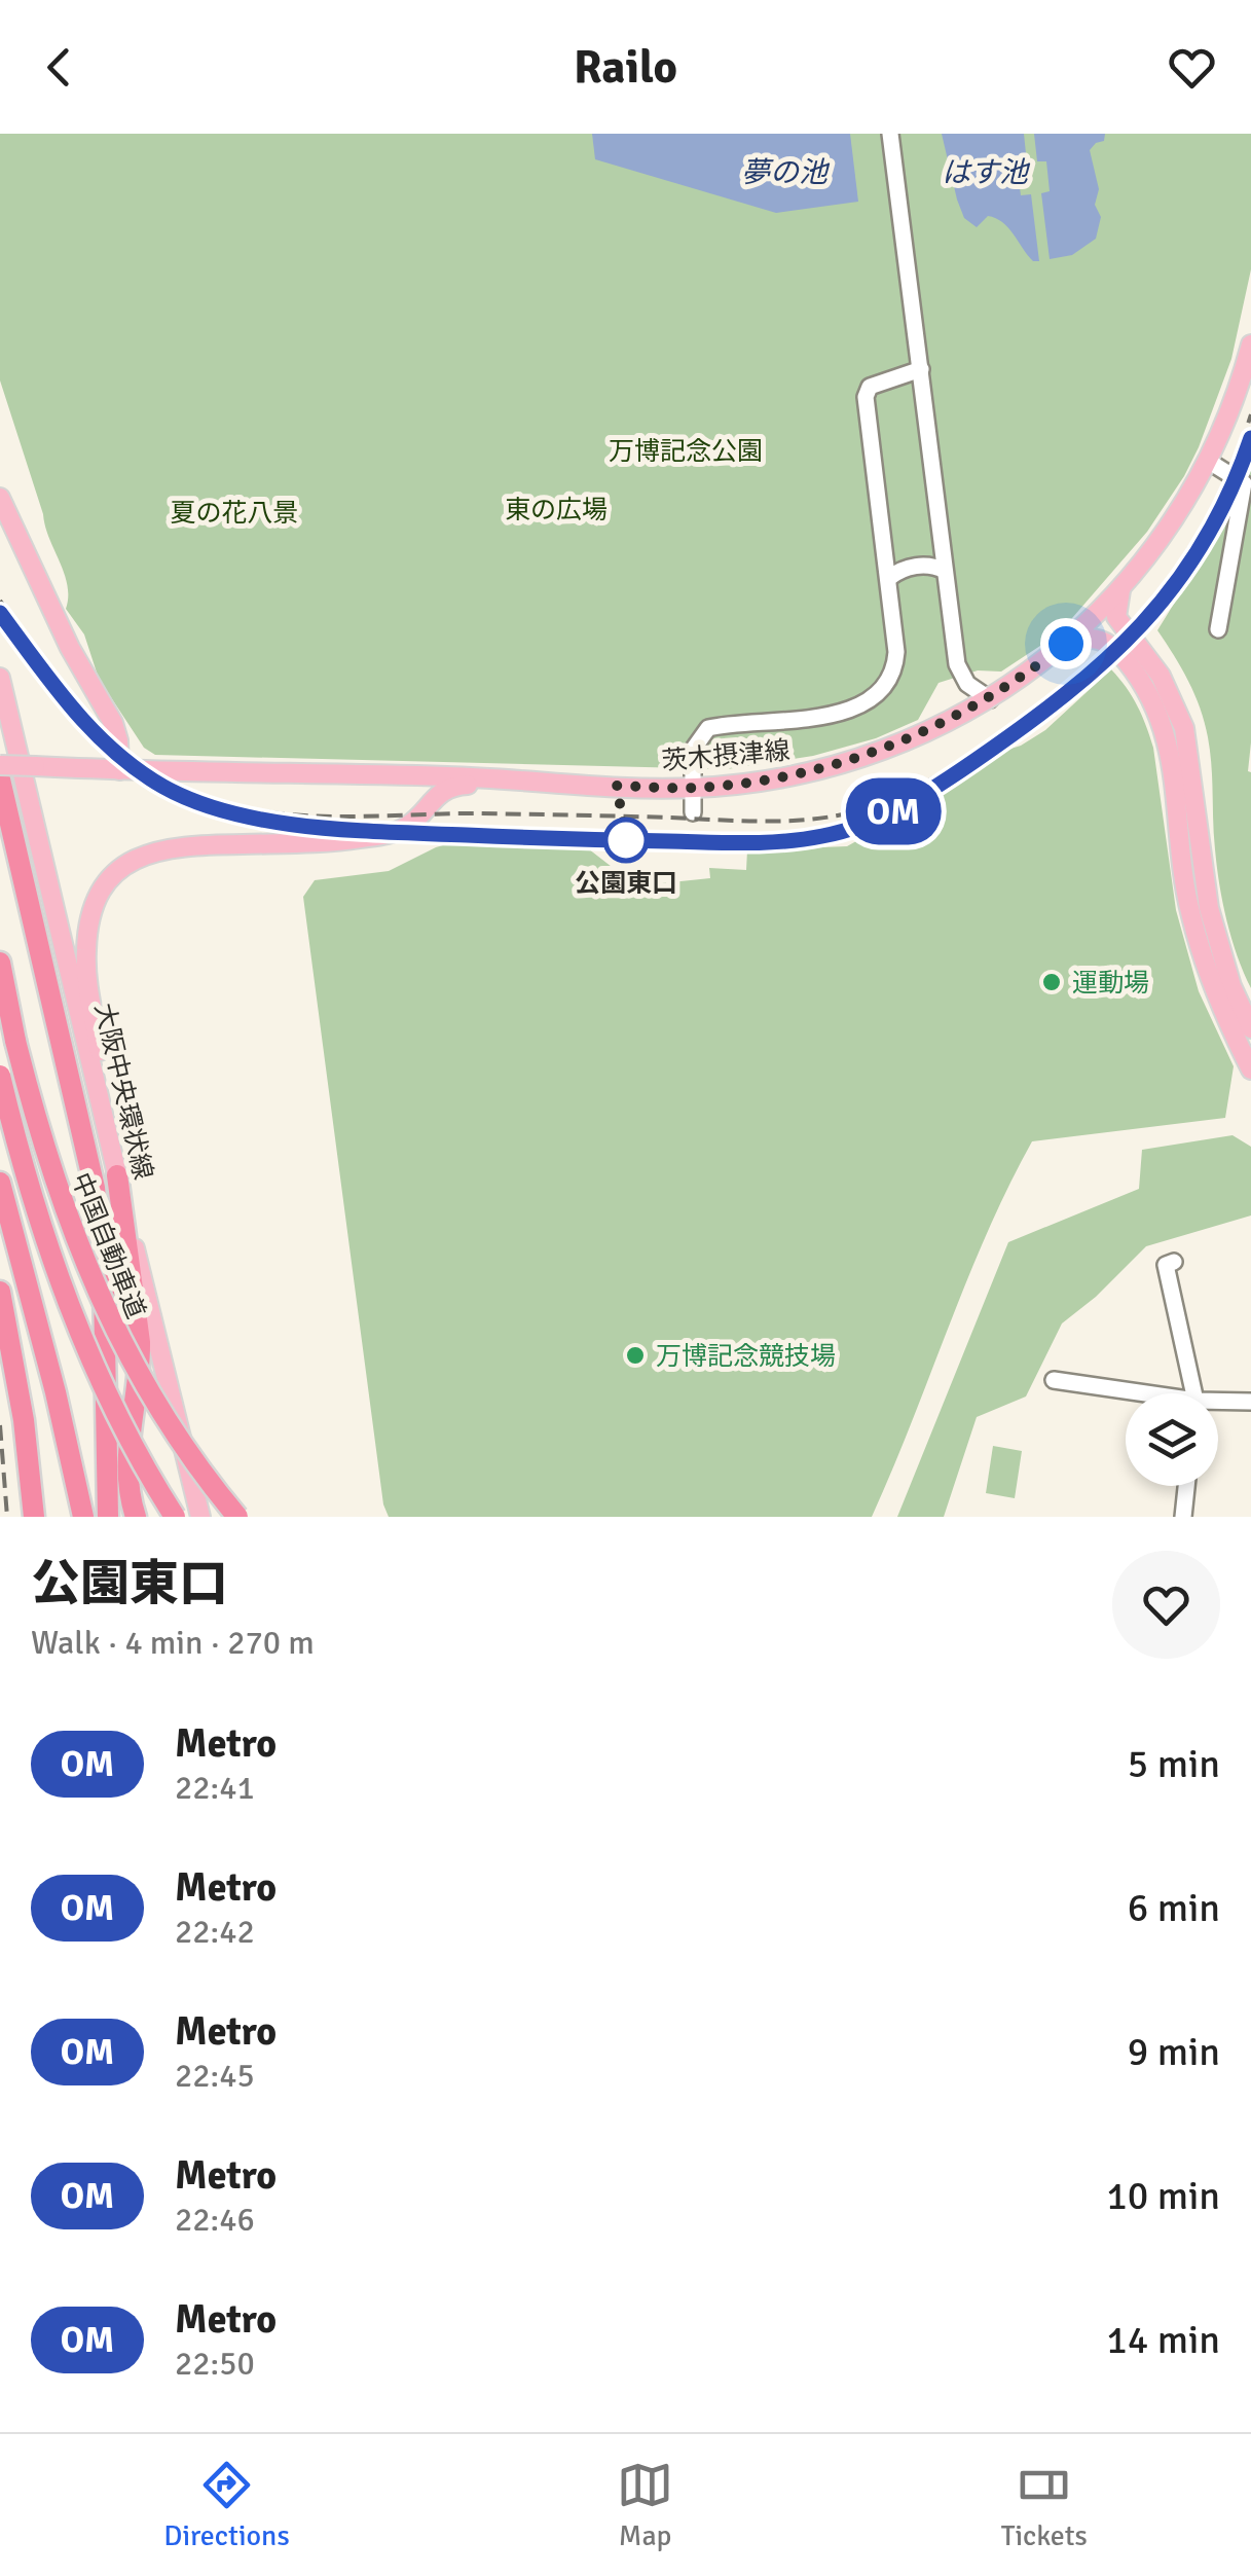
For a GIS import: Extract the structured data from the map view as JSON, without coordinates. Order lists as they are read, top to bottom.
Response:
{
  "streets": {
    "highway": ["中国自動車道"],
    "main road": ["茨木摂津線", "大阪中央環状線"]
  },
  "water": ["夢の池", "はす池"],
  "parks": ["万博記念公園", "東の広場", "夏の花八景"],
  "places": ["公園東口", "運動場", "万博記念競技場"],
  "lines": ["metro line OM"],
  "page": {
    "header": "Railo",
    "on_map": "OM",
    "heading": ["公園東口", "Walk · 4 min · 270 m"],
    "list": [
      {
        "mark": "OM",
        "name": "Metro",
        "note": "22:41",
        "value": "5 min"
      },
      {
        "mark": "OM",
        "name": "Metro",
        "note": "22:42",
        "value": "6 min"
      },
      {
        "mark": "OM",
        "name": "Metro",
        "note": "22:45",
        "value": "9 min"
      },
      {
        "mark": "OM",
        "name": "Metro",
        "note": "22:46",
        "value": "10 min"
      },
      {
        "mark": "OM",
        "name": "Metro",
        "note": "22:50",
        "value": "14 min"
      }
    ],
    "tabs": ["Directions", "Map", "Tickets"]
  }
}
